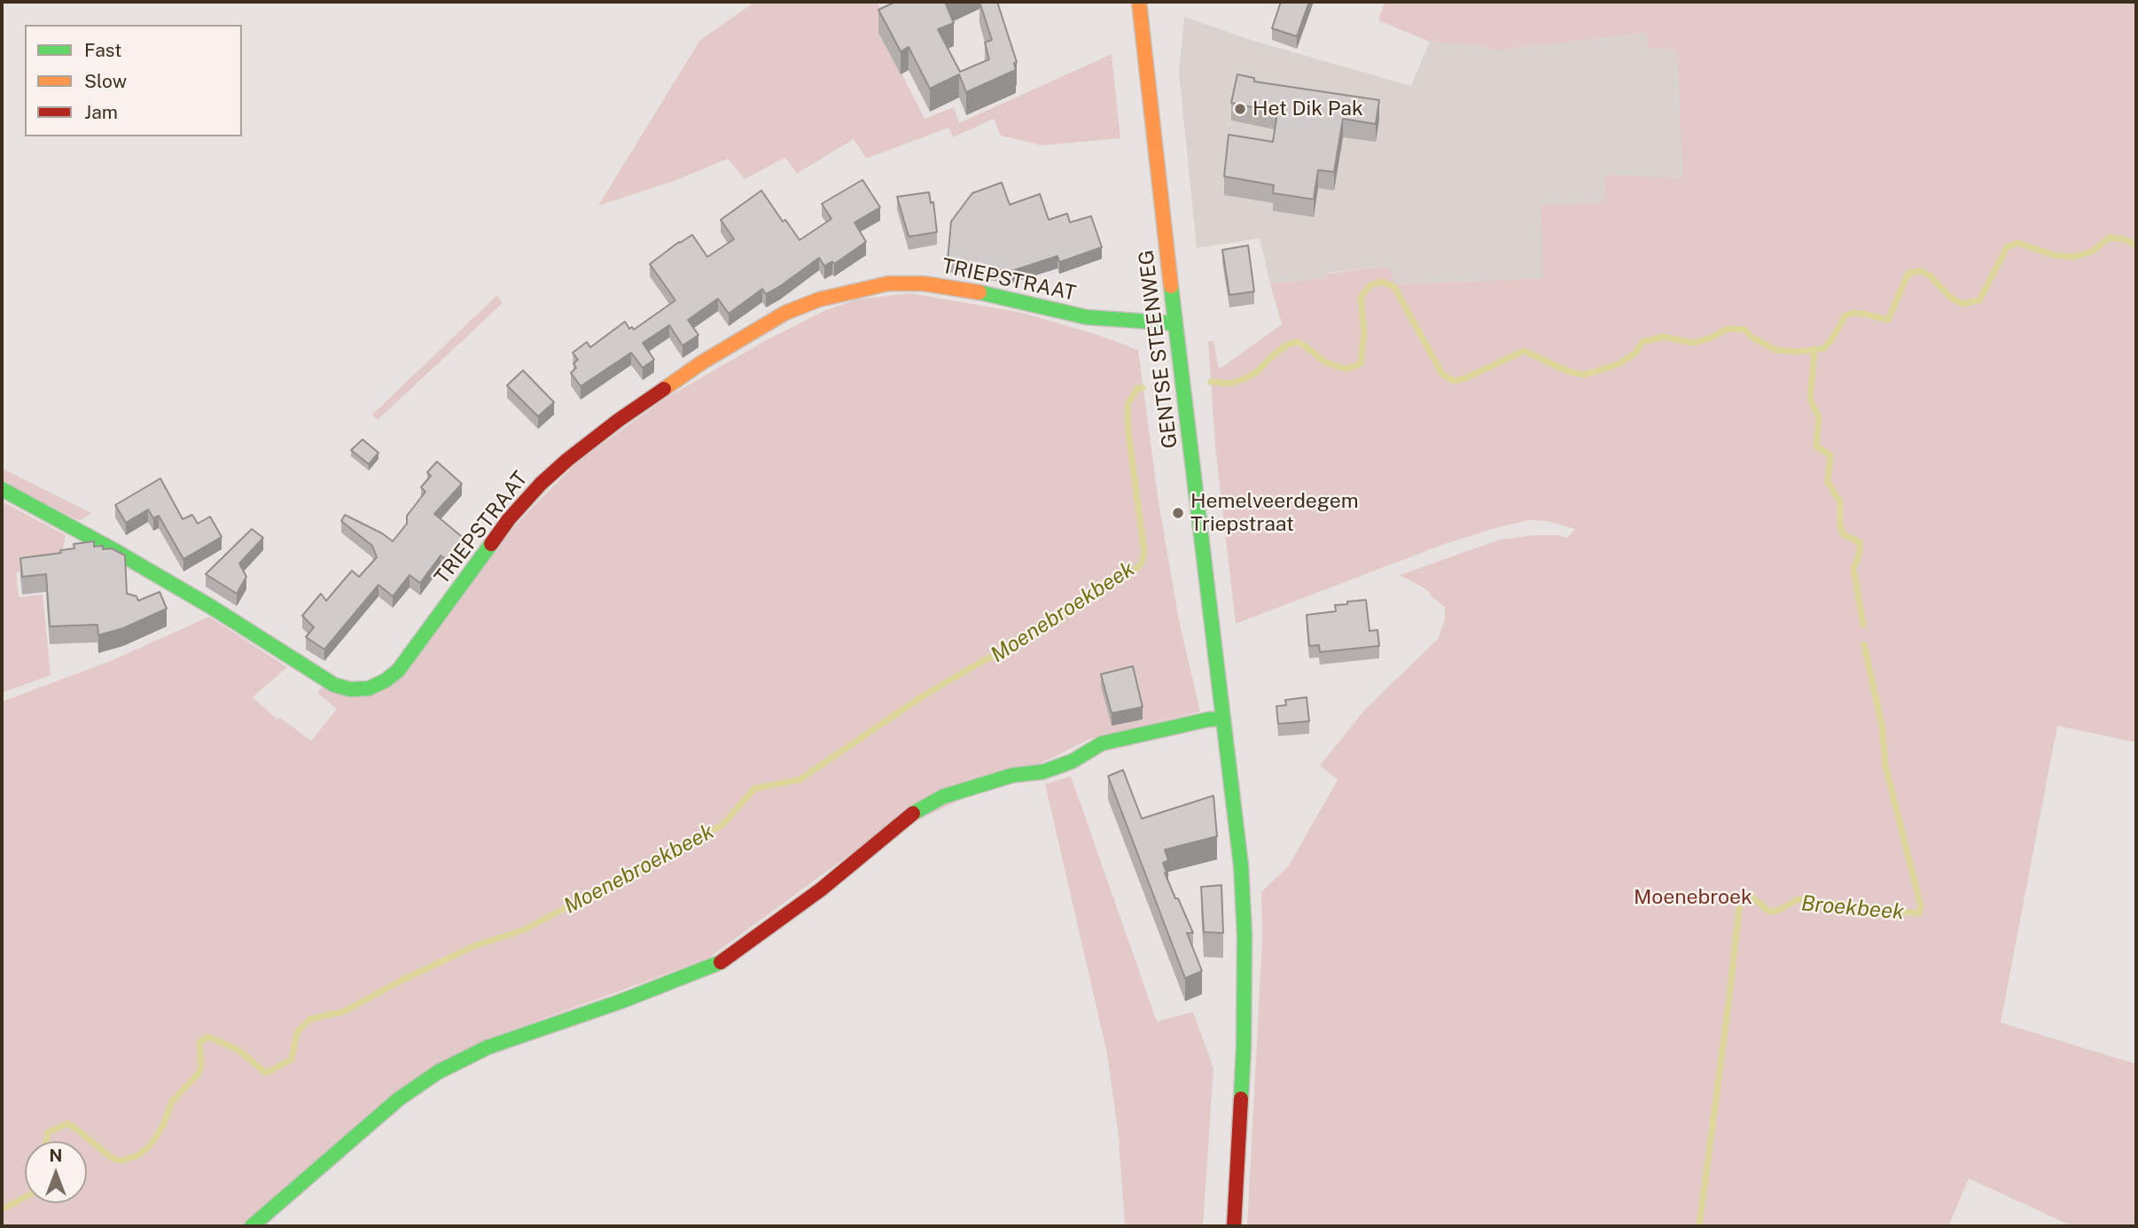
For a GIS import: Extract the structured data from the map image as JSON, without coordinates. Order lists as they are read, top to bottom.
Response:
{
  "streets": {
    "street": ["TRIEPSTRAAT", "GENTSE STEENWEG"]
  },
  "crossings": [
    ["TRIEPSTRAAT", "GENTSE STEENWEG"]
  ],
  "water": ["Moenebroekbeek", "Broekbeek"],
  "parks": ["Moenebroek"],
  "places": ["Het Dik Pak", "Hemelveerdegem Triepstraat"],
  "legend": ["Fast", "Slow", "Jam"],
  "north": "top"
}
